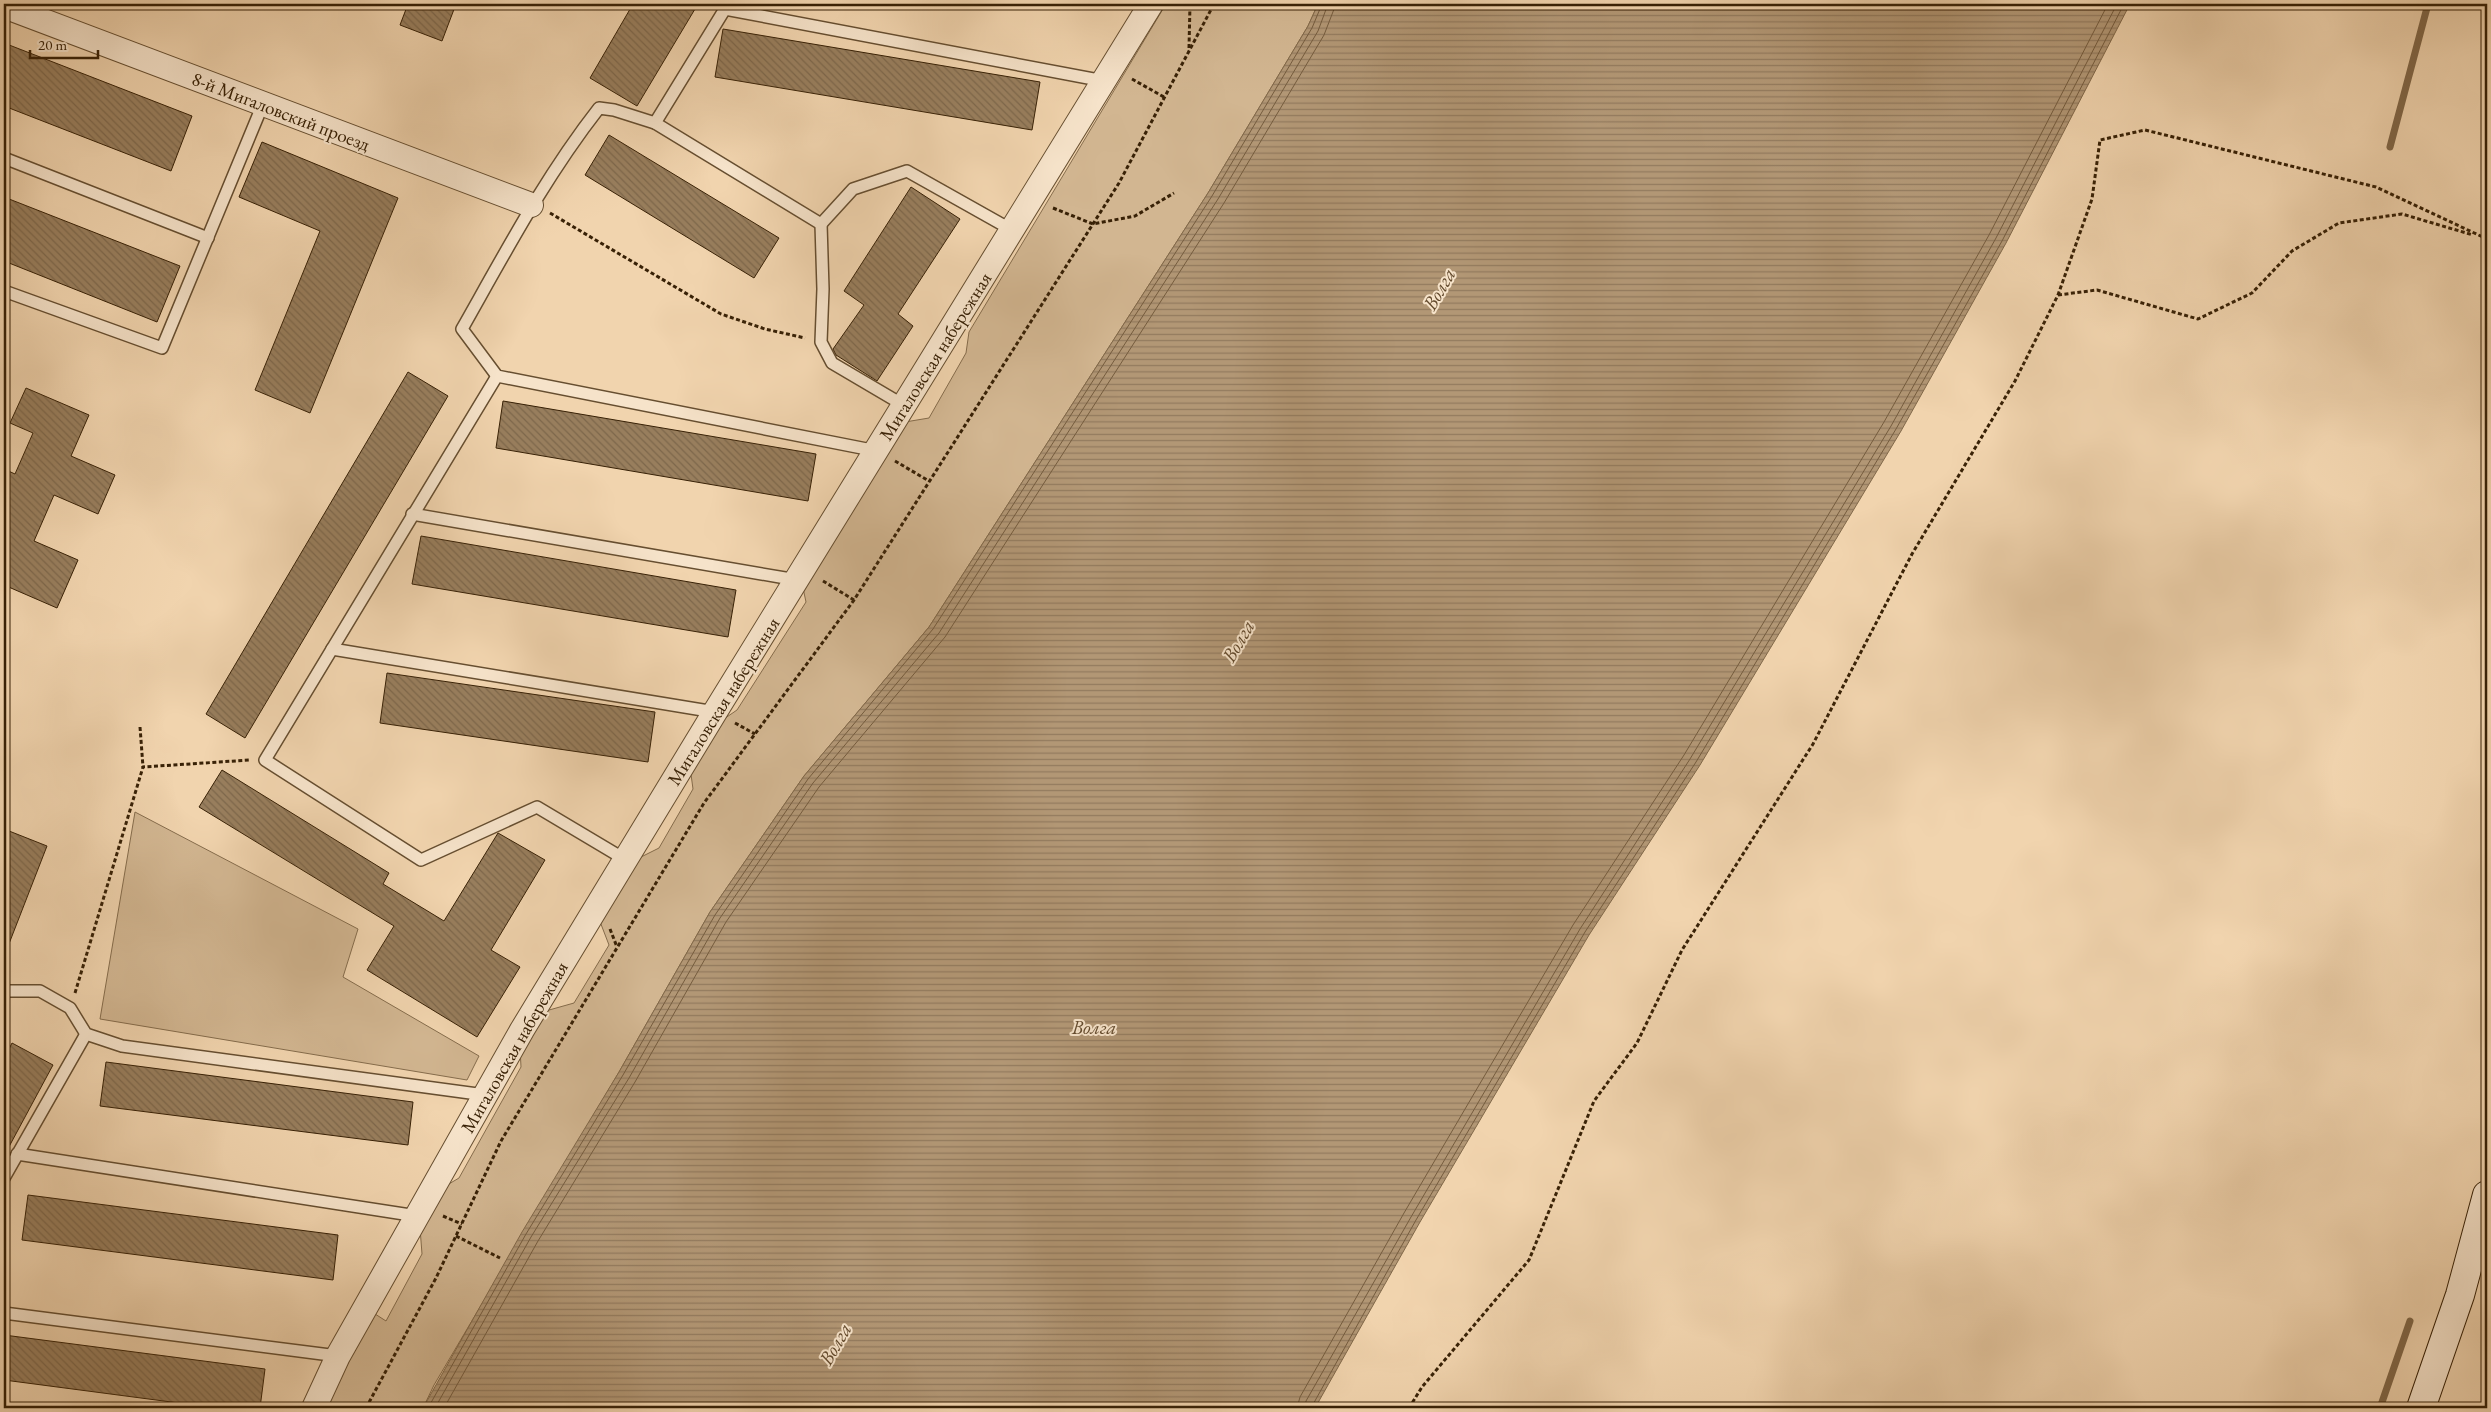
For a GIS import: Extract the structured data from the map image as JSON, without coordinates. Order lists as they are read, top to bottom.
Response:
{
  "streets": {
    "street": ["8-й Мигаловский проезд", "Мигаловская набережная"]
  },
  "water": ["Волга"],
  "scale_bar": "20 m"
}
